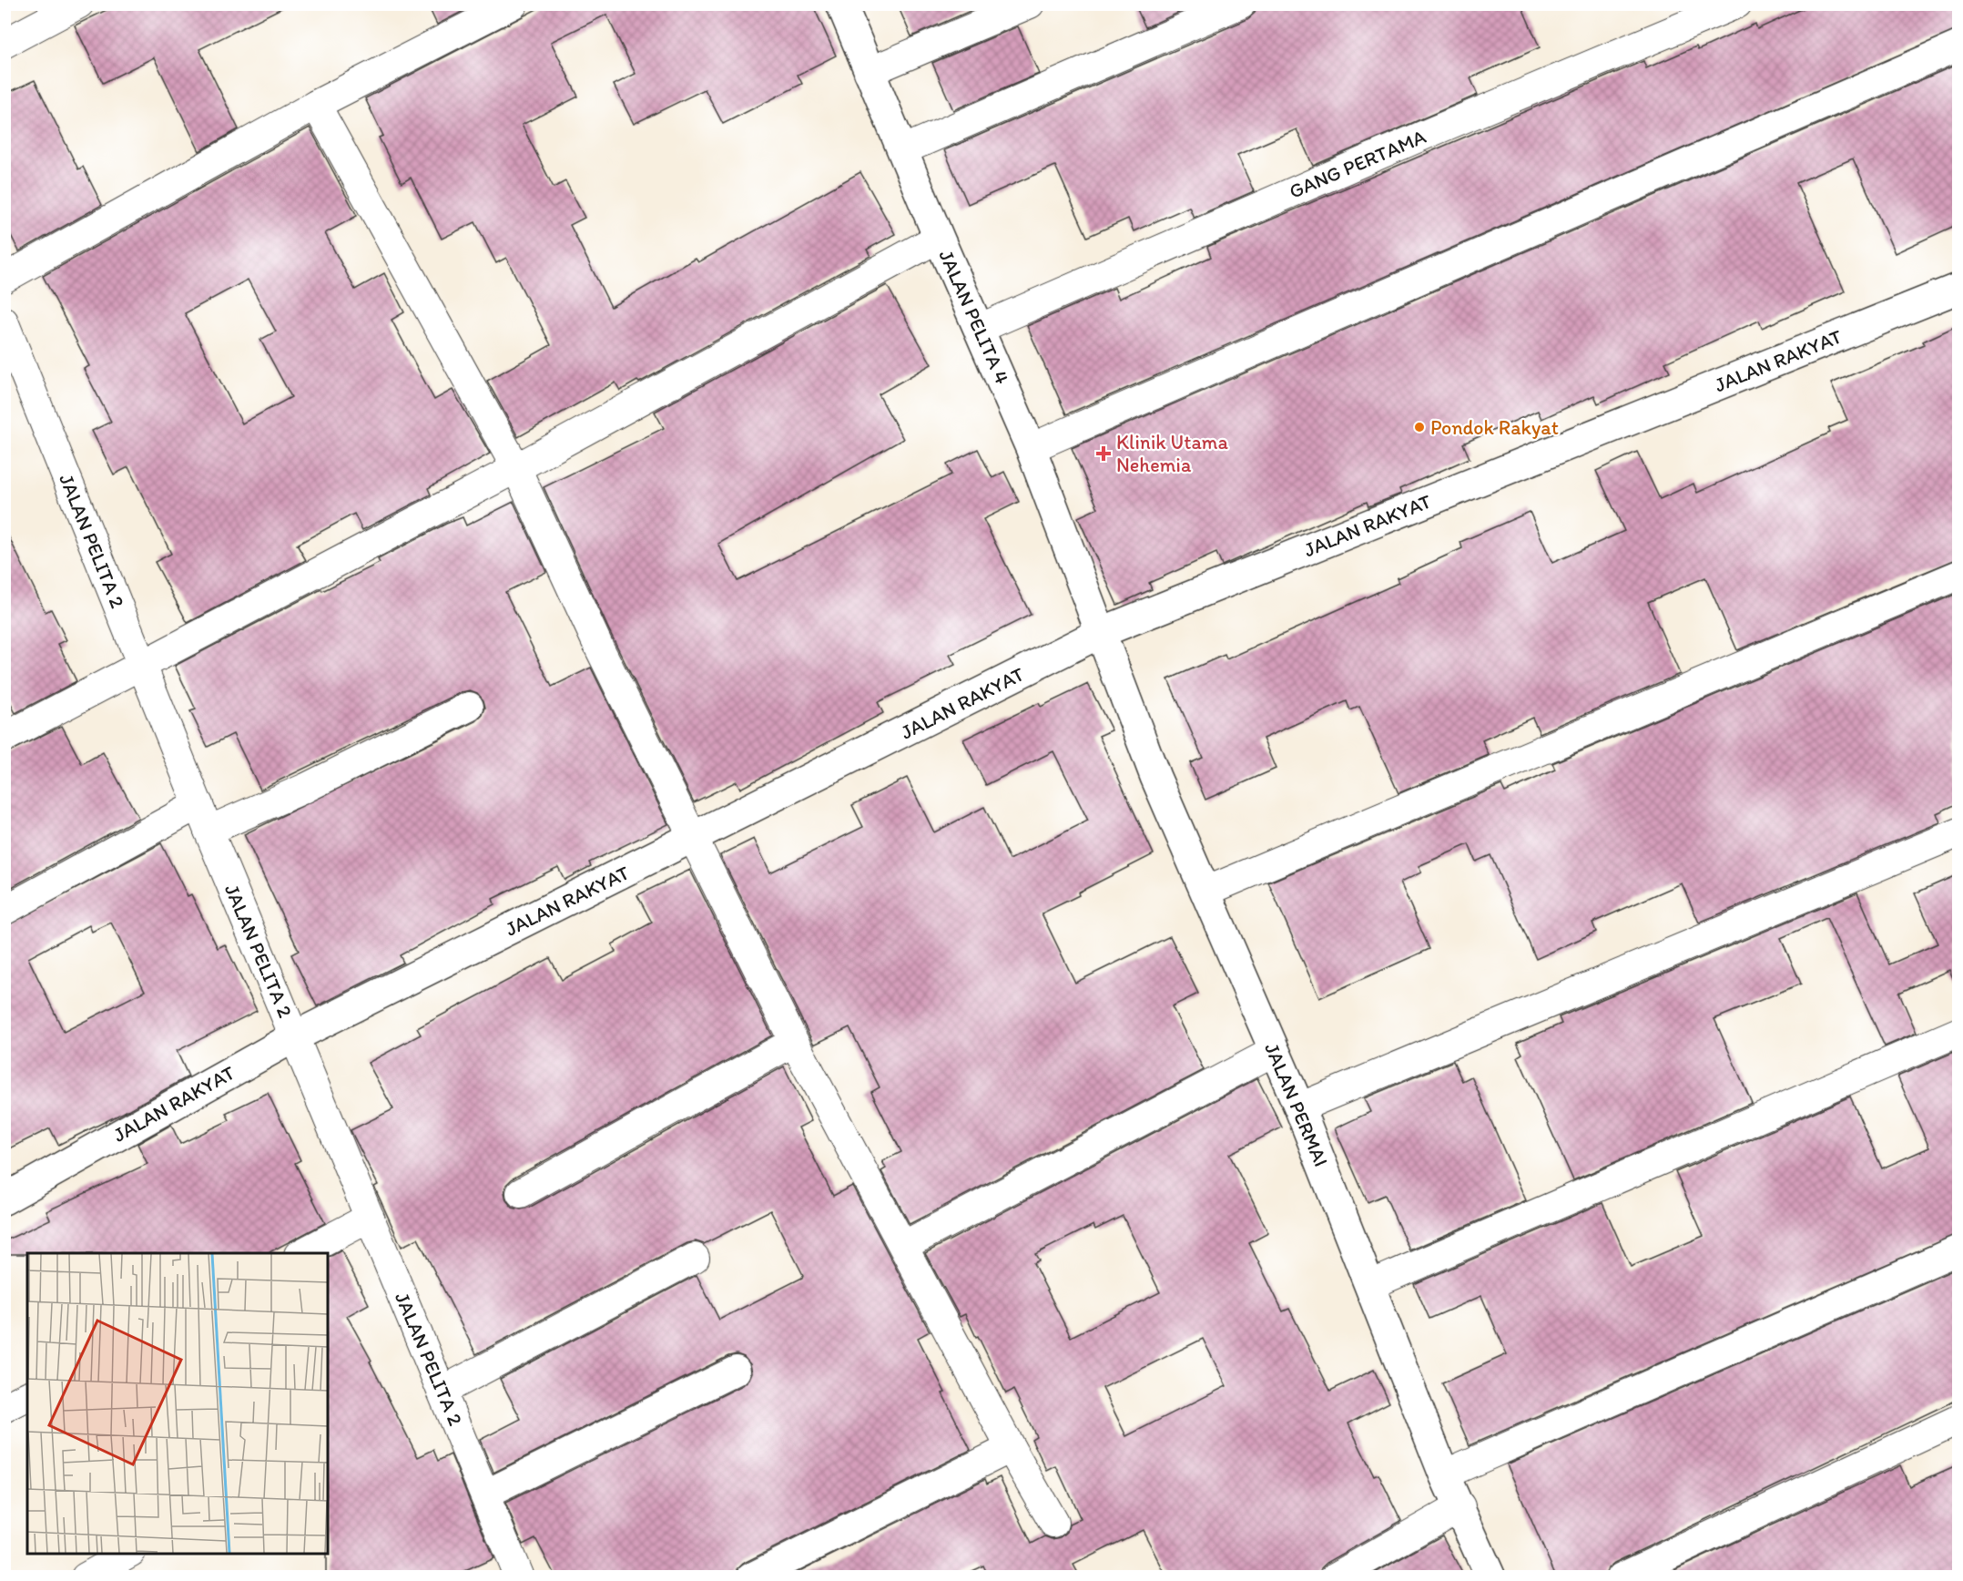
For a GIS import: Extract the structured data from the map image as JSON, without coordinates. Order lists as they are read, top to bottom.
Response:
{
  "streets": {
    "street": [
      "GANG PERTAMA",
      "JALAN PELITA 4",
      "JALAN RAKYAT",
      "JALAN PELITA 2",
      "JALAN PERMAI"
    ]
  },
  "crossings": [
    ["GANG PERTAMA", "JALAN PELITA 4"],
    ["JALAN PELITA 4", "JALAN RAKYAT"],
    ["JALAN PELITA 4", "JALAN PERMAI"],
    ["JALAN RAKYAT", "JALAN PELITA 2"],
    ["JALAN RAKYAT", "JALAN PERMAI"]
  ],
  "places": {
    "other": ["Pondok Rakyat"],
    "health": ["Klinik Utama Nehemia"]
  }
}
